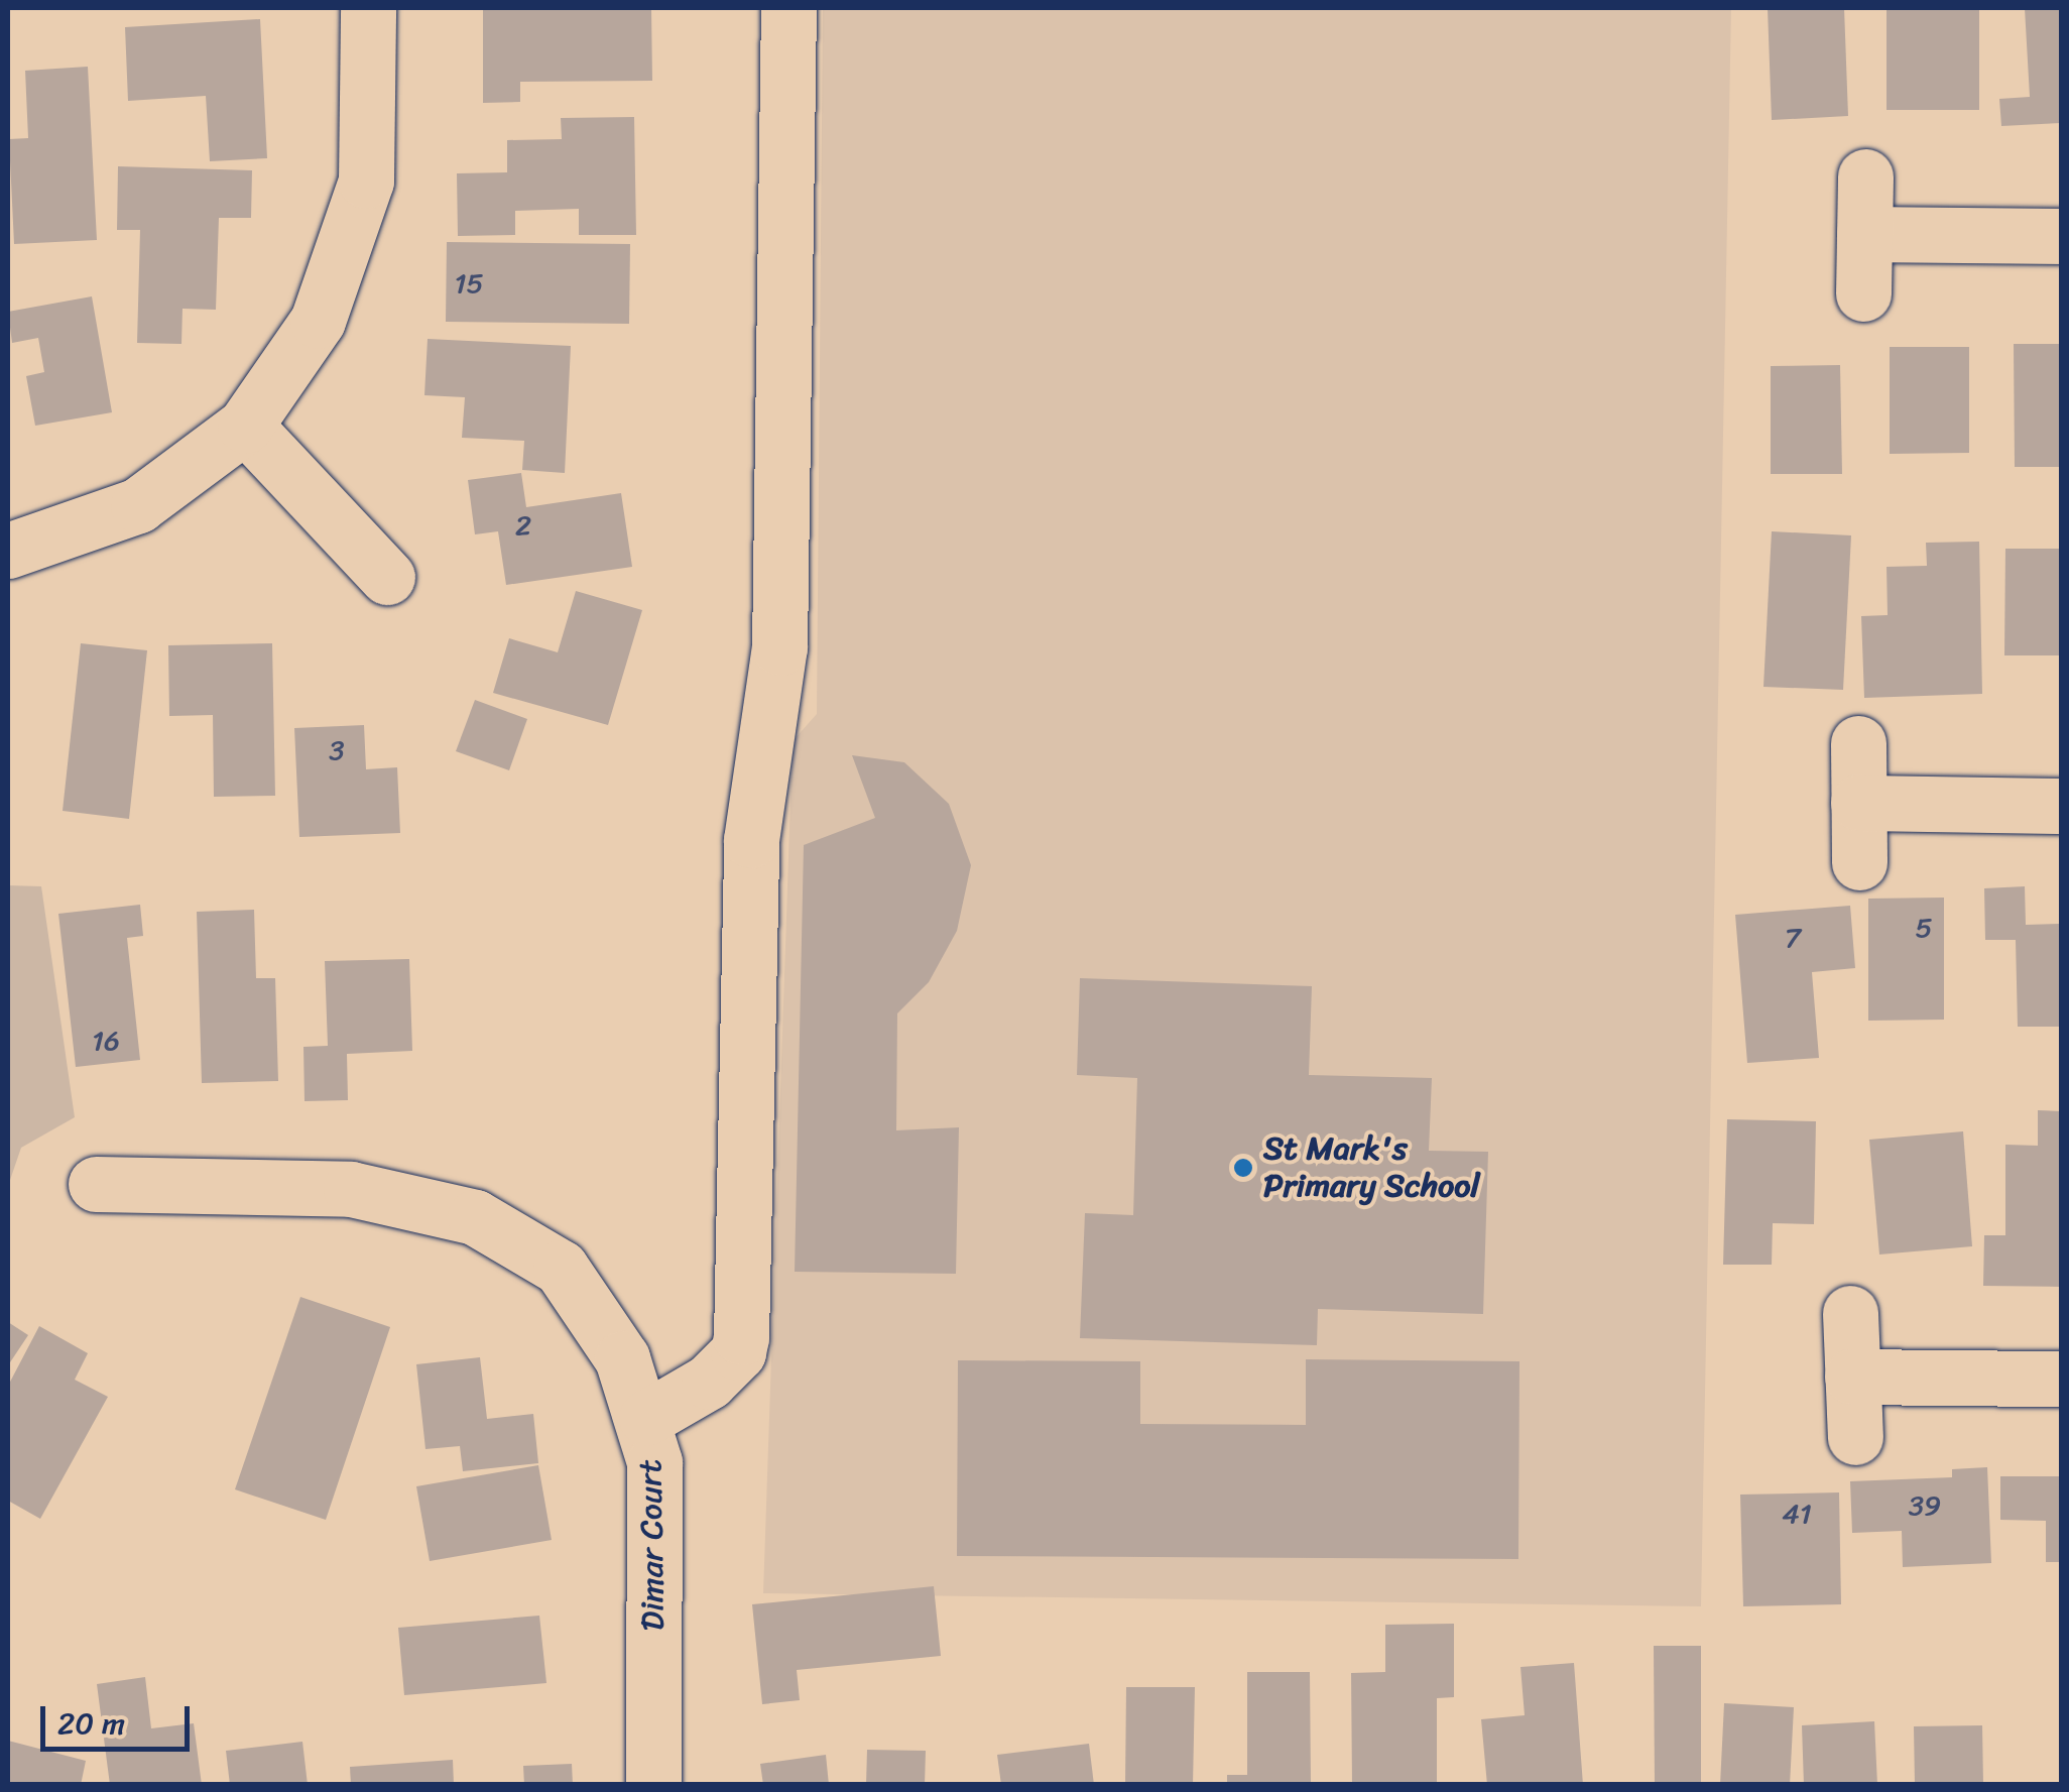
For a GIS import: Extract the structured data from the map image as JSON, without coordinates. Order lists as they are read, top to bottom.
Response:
{
  "streets": {
    "street": ["Dimar Court"]
  },
  "places": ["St Mark's Primary School"],
  "house_numbers": [
    "15",
    "2",
    "3",
    "5",
    "7",
    "16",
    "39",
    "41"
  ],
  "scale_bar": "20 m"
}
